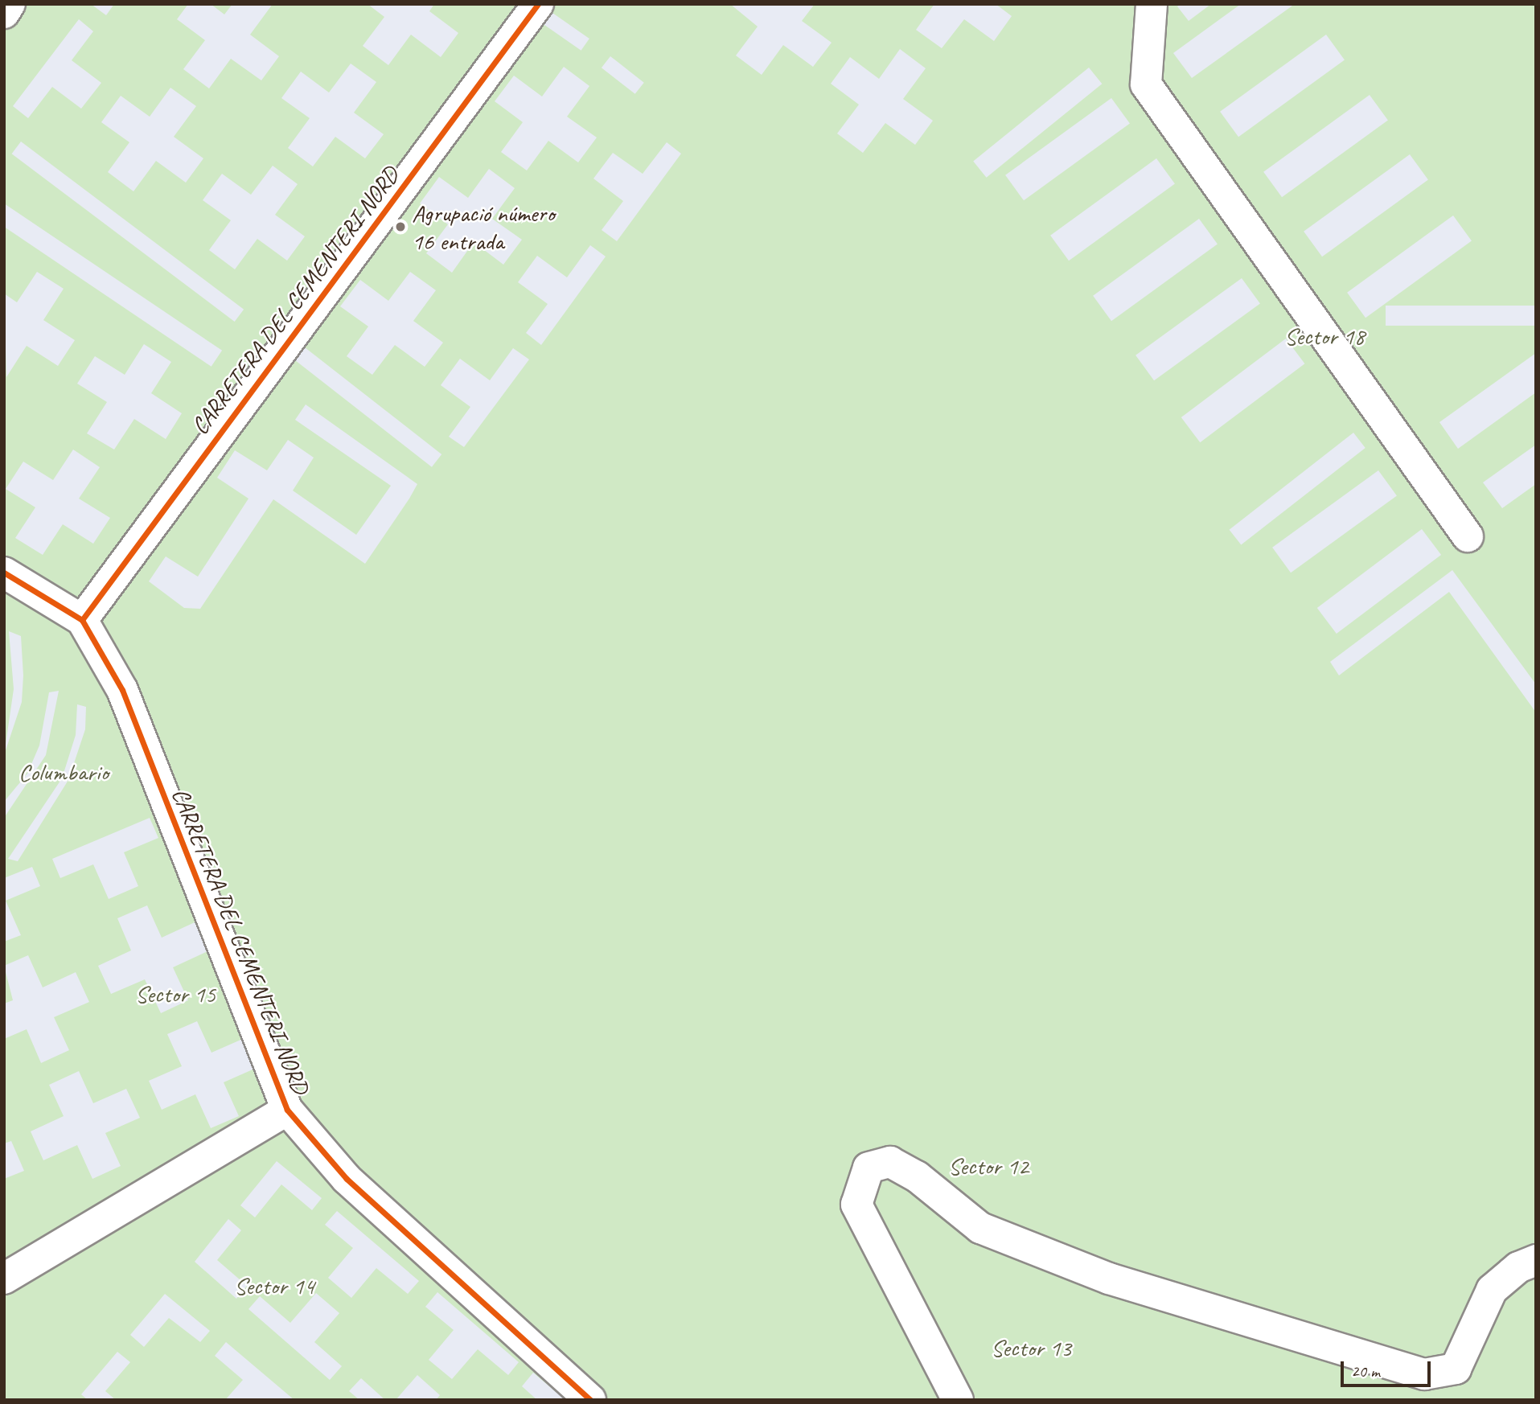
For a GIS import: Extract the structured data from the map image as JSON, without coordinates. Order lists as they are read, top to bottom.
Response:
{
  "streets": {
    "street": ["CARRETERA DEL CEMENTERI NORD"]
  },
  "parks": [
    "Sector 18",
    "Columbario",
    "Sector 15",
    "Sector 12",
    "Sector 14",
    "Sector 13"
  ],
  "places": ["Agrupació número 16 entrada"],
  "scale_bar": "20 m"
}
